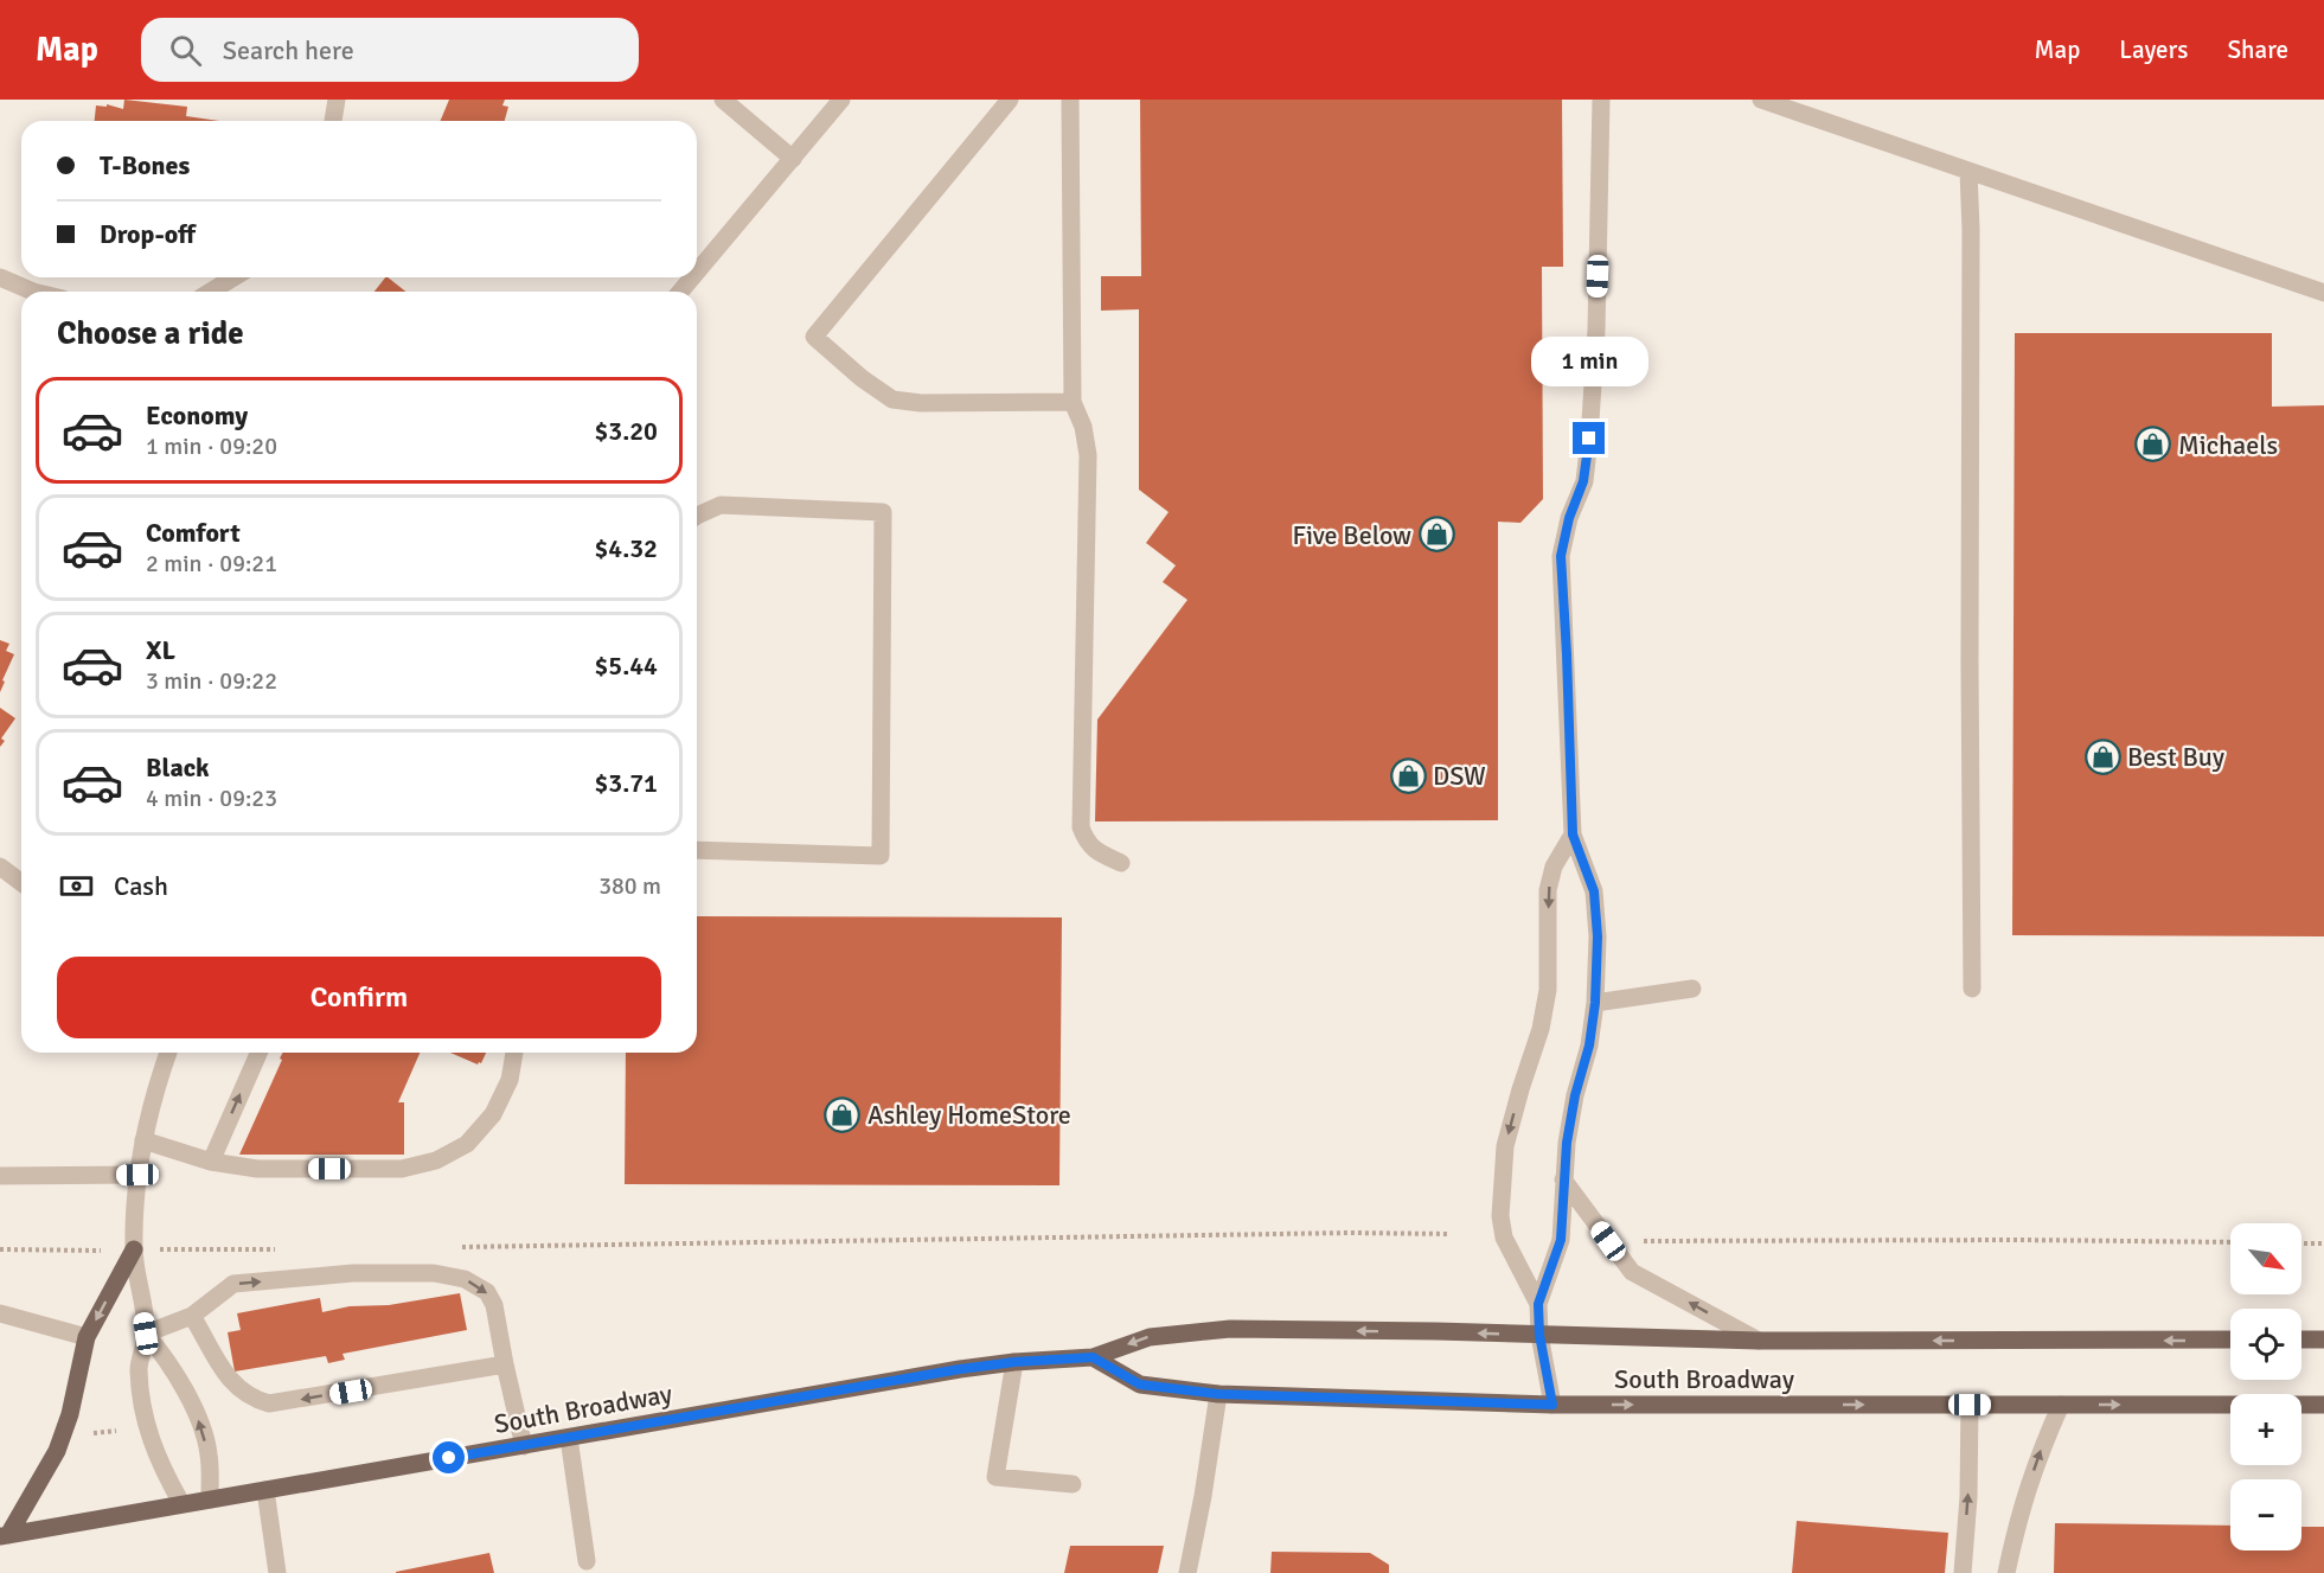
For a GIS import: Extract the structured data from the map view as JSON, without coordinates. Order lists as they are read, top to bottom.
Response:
{
  "streets": {
    "main road": ["South Broadway"]
  },
  "places": {
    "shop": [
      "Michaels",
      "Five Below",
      "Best Buy",
      "DSW",
      "Ashley HomeStore"
    ]
  },
  "north": "bottom right",
  "page": {
    "header": "Map",
    "search": "Search here",
    "nav": ["Map", "Layers", "Share"],
    "banner": ["T-Bones", "Drop-off"],
    "heading": "Choose a ride",
    "bubble": "1 min",
    "list": [
      {
        "name": "Economy",
        "note": "1 min · 09:20",
        "value": "$3.20"
      },
      {
        "name": "Comfort",
        "note": "2 min · 09:21",
        "value": "$4.32"
      },
      {
        "name": "XL",
        "note": "3 min · 09:22",
        "value": "$5.44"
      },
      {
        "name": "Black",
        "note": "4 min · 09:23",
        "value": "$3.71"
      }
    ],
    "pay": ["Cash", "380 m"],
    "buttons": "Confirm",
    "map_buttons": ["+", "−"]
  }
}
